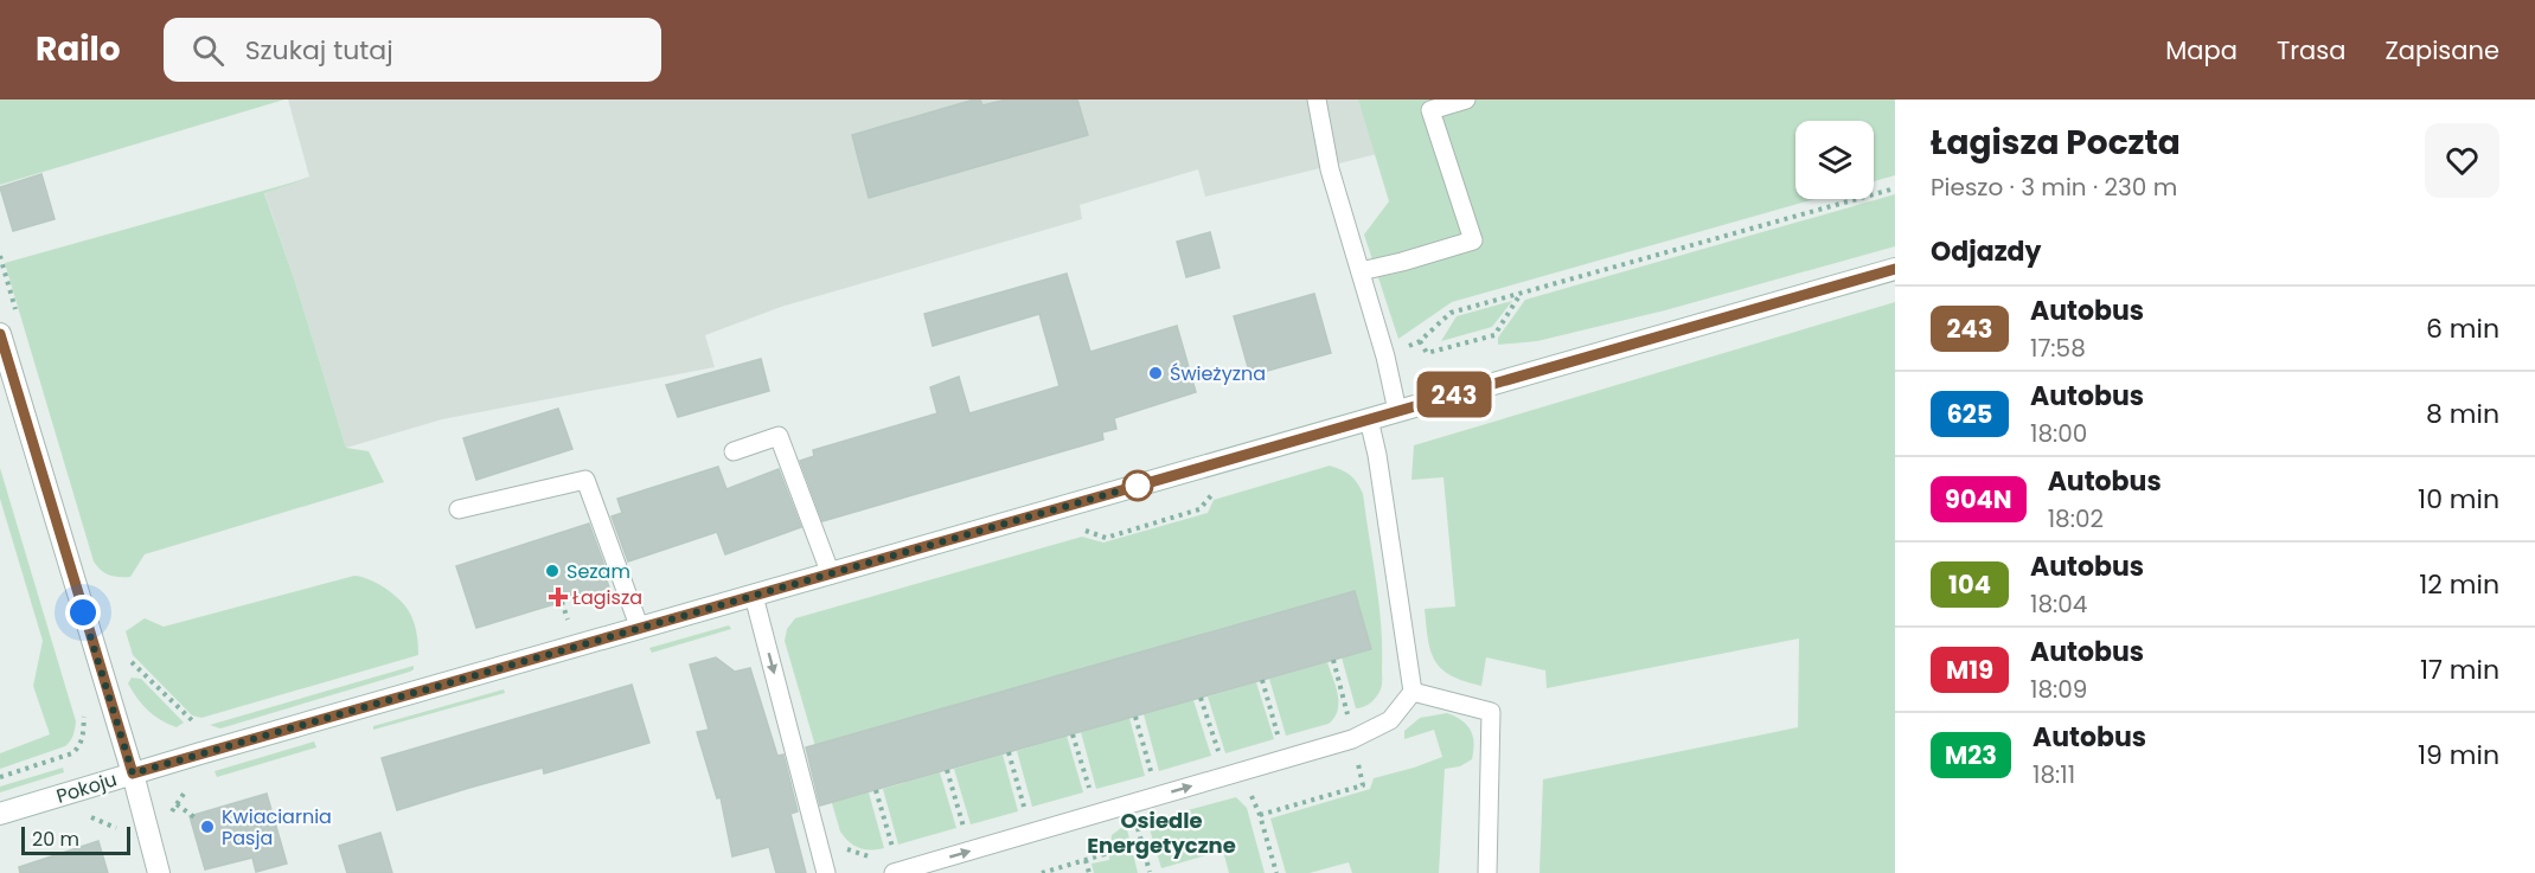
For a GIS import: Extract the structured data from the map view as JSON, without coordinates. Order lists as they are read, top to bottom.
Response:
{
  "streets": {
    "street": ["Pokoju"]
  },
  "districts": ["Osiedle Energetyczne"],
  "places": {
    "other": ["Świeżyzna", "Sezam", "Kwiaciarnia Pasja"],
    "health": ["Łagisza"]
  },
  "lines": ["bus line 243"],
  "scale_bar": "20 m",
  "page": {
    "header": "Railo",
    "search": "Szukaj tutaj",
    "nav": ["Mapa", "Trasa", "Zapisane"],
    "on_map": "243",
    "heading": [
      ["Łagisza Poczta", "Pieszo · 3 min · 230 m"],
      "Odjazdy"
    ],
    "list": [
      {
        "mark": "243",
        "name": "Autobus",
        "note": "17:58",
        "value": "6 min"
      },
      {
        "mark": "625",
        "name": "Autobus",
        "note": "18:00",
        "value": "8 min"
      },
      {
        "mark": "904N",
        "name": "Autobus",
        "note": "18:02",
        "value": "10 min"
      },
      {
        "mark": "104",
        "name": "Autobus",
        "note": "18:04",
        "value": "12 min"
      },
      {
        "mark": "M19",
        "name": "Autobus",
        "note": "18:09",
        "value": "17 min"
      },
      {
        "mark": "M23",
        "name": "Autobus",
        "note": "18:11",
        "value": "19 min"
      }
    ],
    "scale": "20 m"
  }
}
